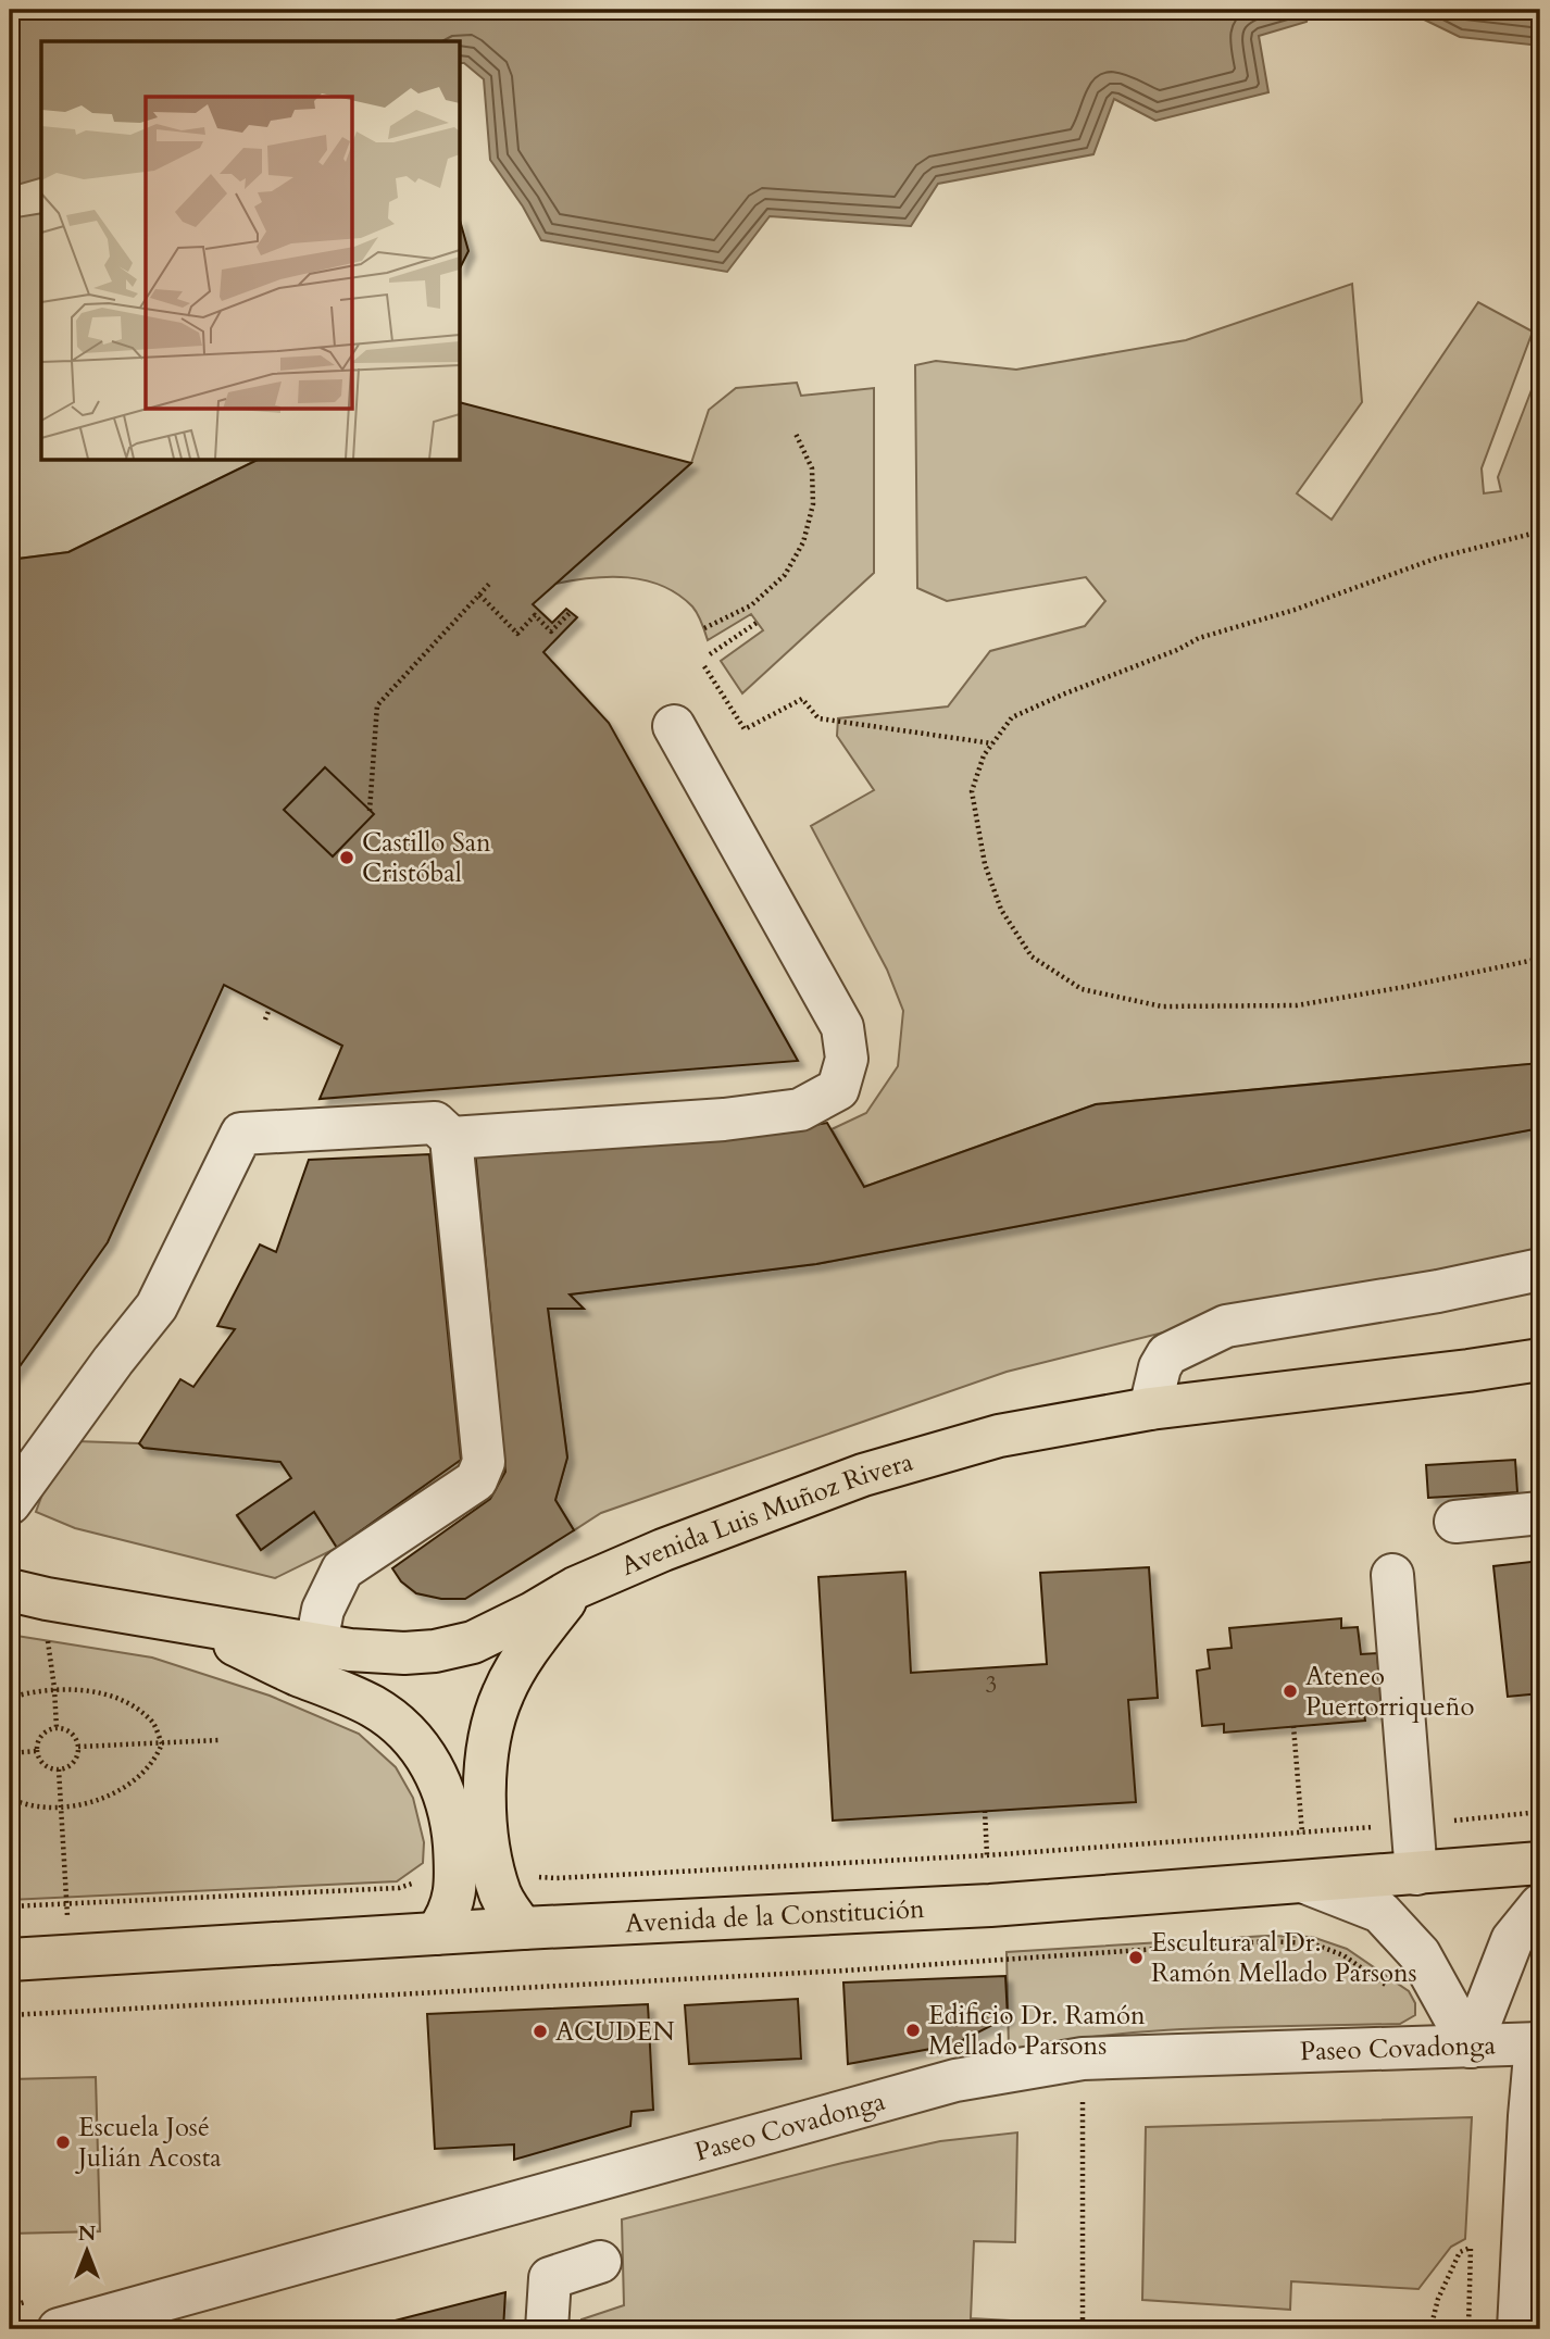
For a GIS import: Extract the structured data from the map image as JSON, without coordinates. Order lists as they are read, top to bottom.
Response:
{
  "streets": {
    "main road": ["Avenida Luis Muñoz Rivera", "Avenida de la Constitución"],
    "street": ["Paseo Covadonga"]
  },
  "places": [
    "Castillo San Cristóbal",
    "Ateneo Puertorriqueño",
    "Escultura al Dr. Ramón Mellado Parsons",
    "Edificio Dr. Ramón Mellado Parsons",
    "ACUDEN",
    "Escuela José Julián Acosta"
  ],
  "house_numbers": ["3"],
  "north": "top"
}
